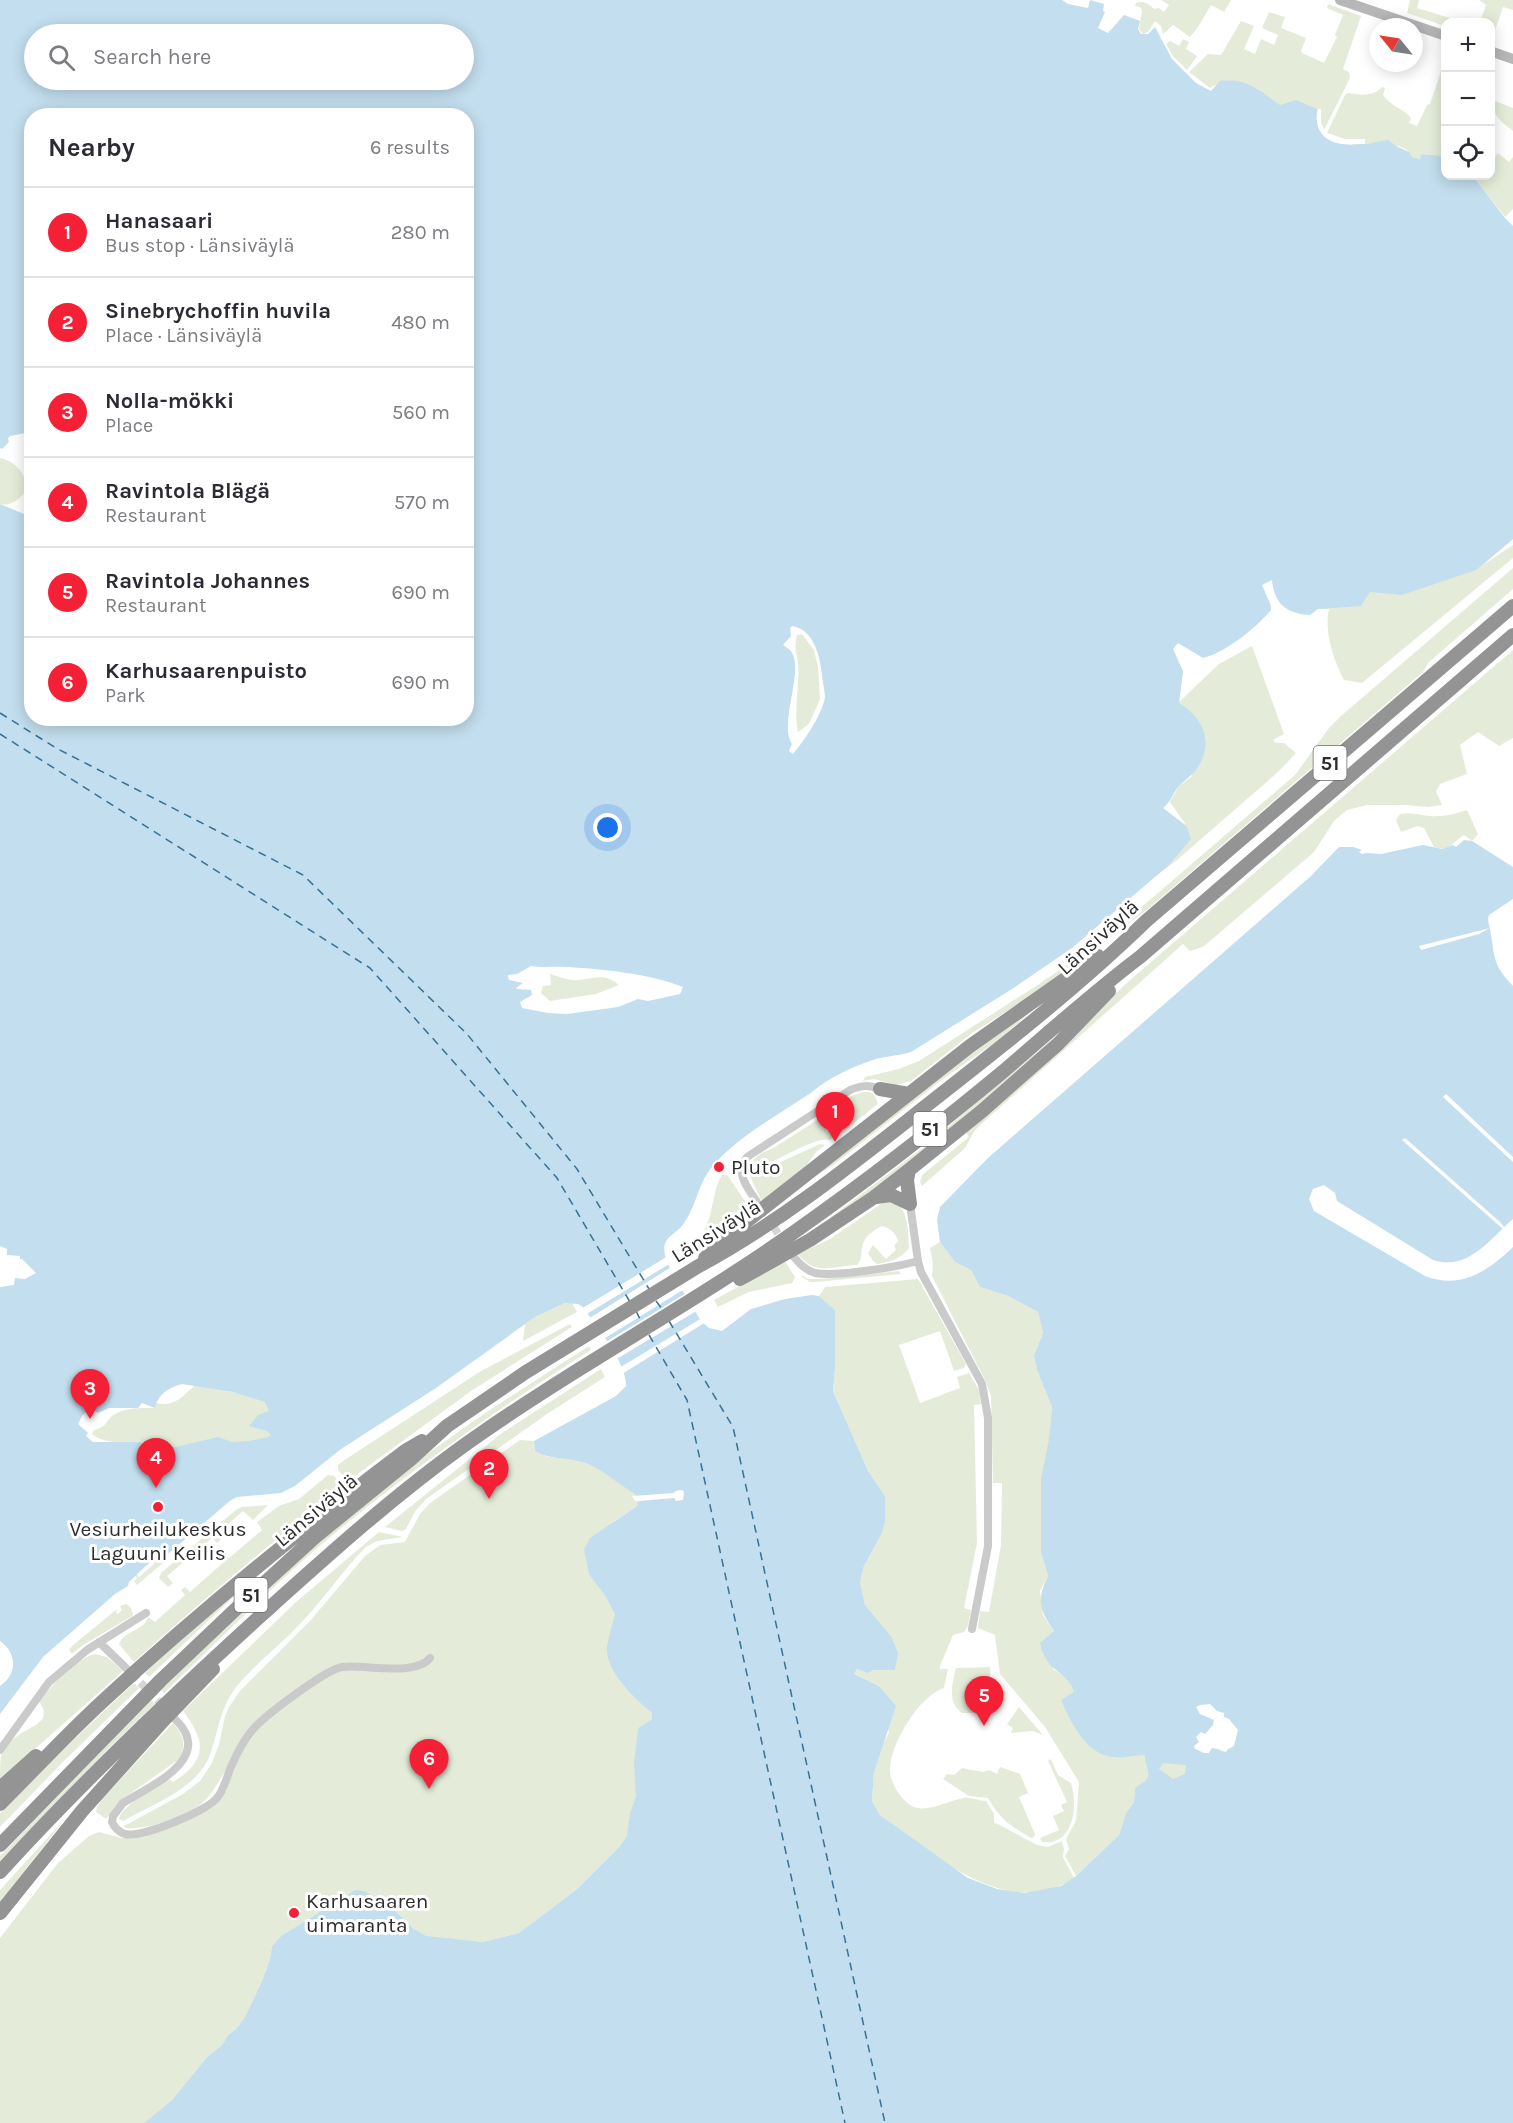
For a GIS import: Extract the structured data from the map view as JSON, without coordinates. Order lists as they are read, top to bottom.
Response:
{
  "streets": {
    "highway": ["51", "Länsiväylä"]
  },
  "places": ["Pluto", "Vesiurheilukeskus Laguuni Keilis", "Karhusaaren uimaranta"],
  "north": "top left",
  "page": {
    "map_buttons": ["+", "−"],
    "search": "Search here",
    "heading": ["Nearby", "6 results"],
    "list": [
      {
        "mark": "1",
        "name": "Hanasaari",
        "note": "Bus stop · Länsiväylä",
        "value": "280 m"
      },
      {
        "mark": "2",
        "name": "Sinebrychoffin huvila",
        "note": "Place · Länsiväylä",
        "value": "480 m"
      },
      {
        "mark": "3",
        "name": "Nolla-mökki",
        "note": "Place",
        "value": "560 m"
      },
      {
        "mark": "4",
        "name": "Ravintola Blägä",
        "note": "Restaurant",
        "value": "570 m"
      },
      {
        "mark": "5",
        "name": "Ravintola Johannes",
        "note": "Restaurant",
        "value": "690 m"
      },
      {
        "mark": "6",
        "name": "Karhusaarenpuisto",
        "note": "Park",
        "value": "690 m"
      }
    ],
    "pins": [
      "1",
      "3",
      "4",
      "2",
      "5",
      "6"
    ]
  }
}
